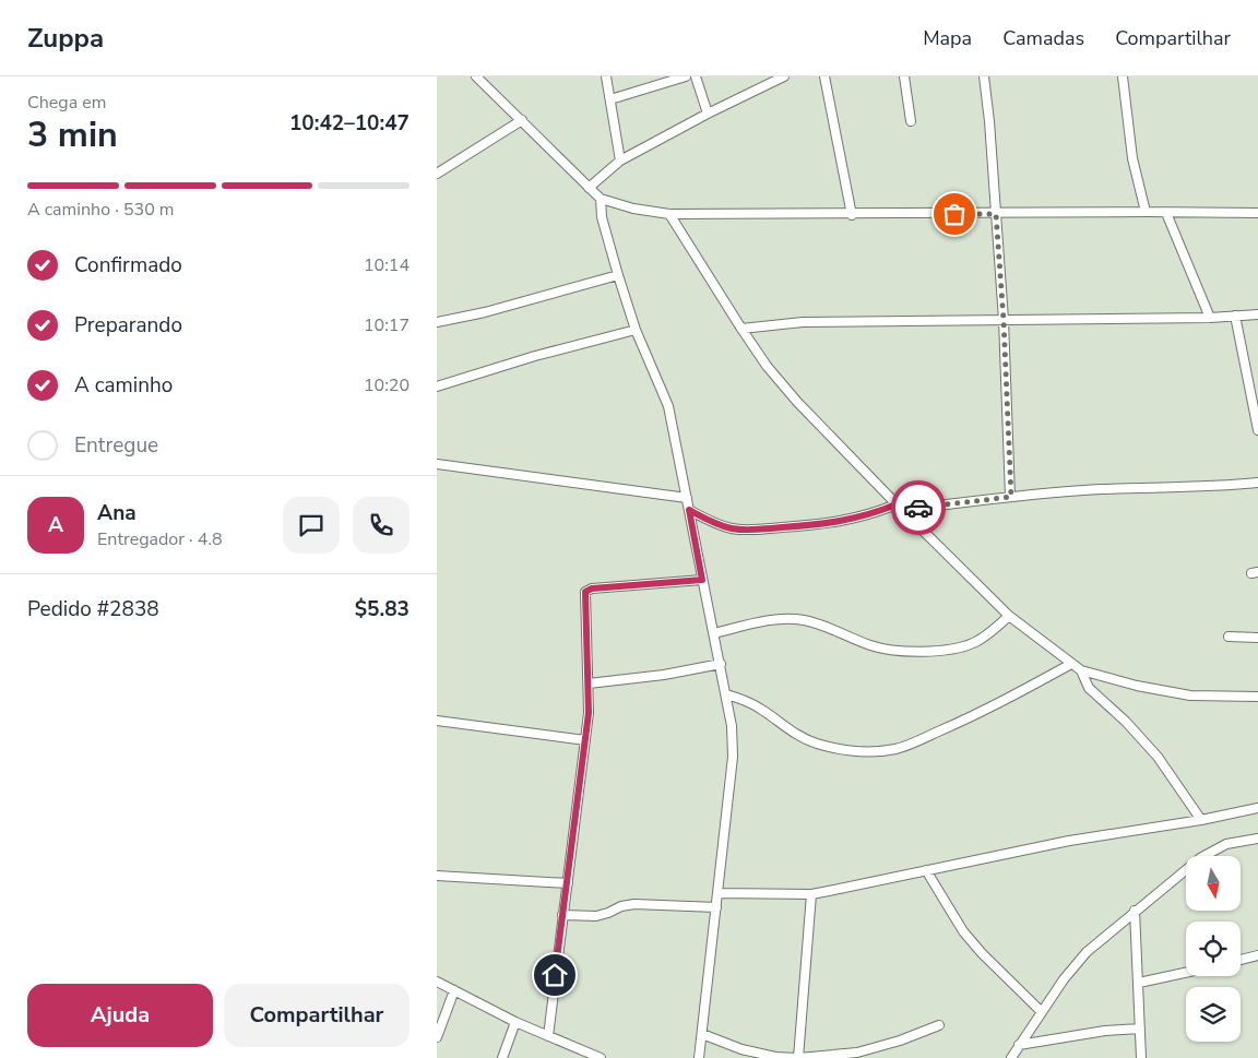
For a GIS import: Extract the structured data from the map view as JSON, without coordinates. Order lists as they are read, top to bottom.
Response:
{
  "north": "bottom",
  "page": {
    "header": "Zuppa",
    "nav": ["Mapa", "Camadas", "Compartilhar"],
    "heading": ["3 min", "Chega em", "10:42–10:47"],
    "panel": [
      "Ana",
      "Entregador · 4.8",
      "Pedido #2838",
      "$5.83"
    ],
    "bar": "A caminho · 530 m",
    "list": [
      ["Confirmado", "10:14"],
      ["Preparando", "10:17"],
      ["A caminho", "10:20"],
      "Entregue"
    ],
    "round": "A",
    "buttons": ["Ajuda", "Compartilhar"]
  }
}
